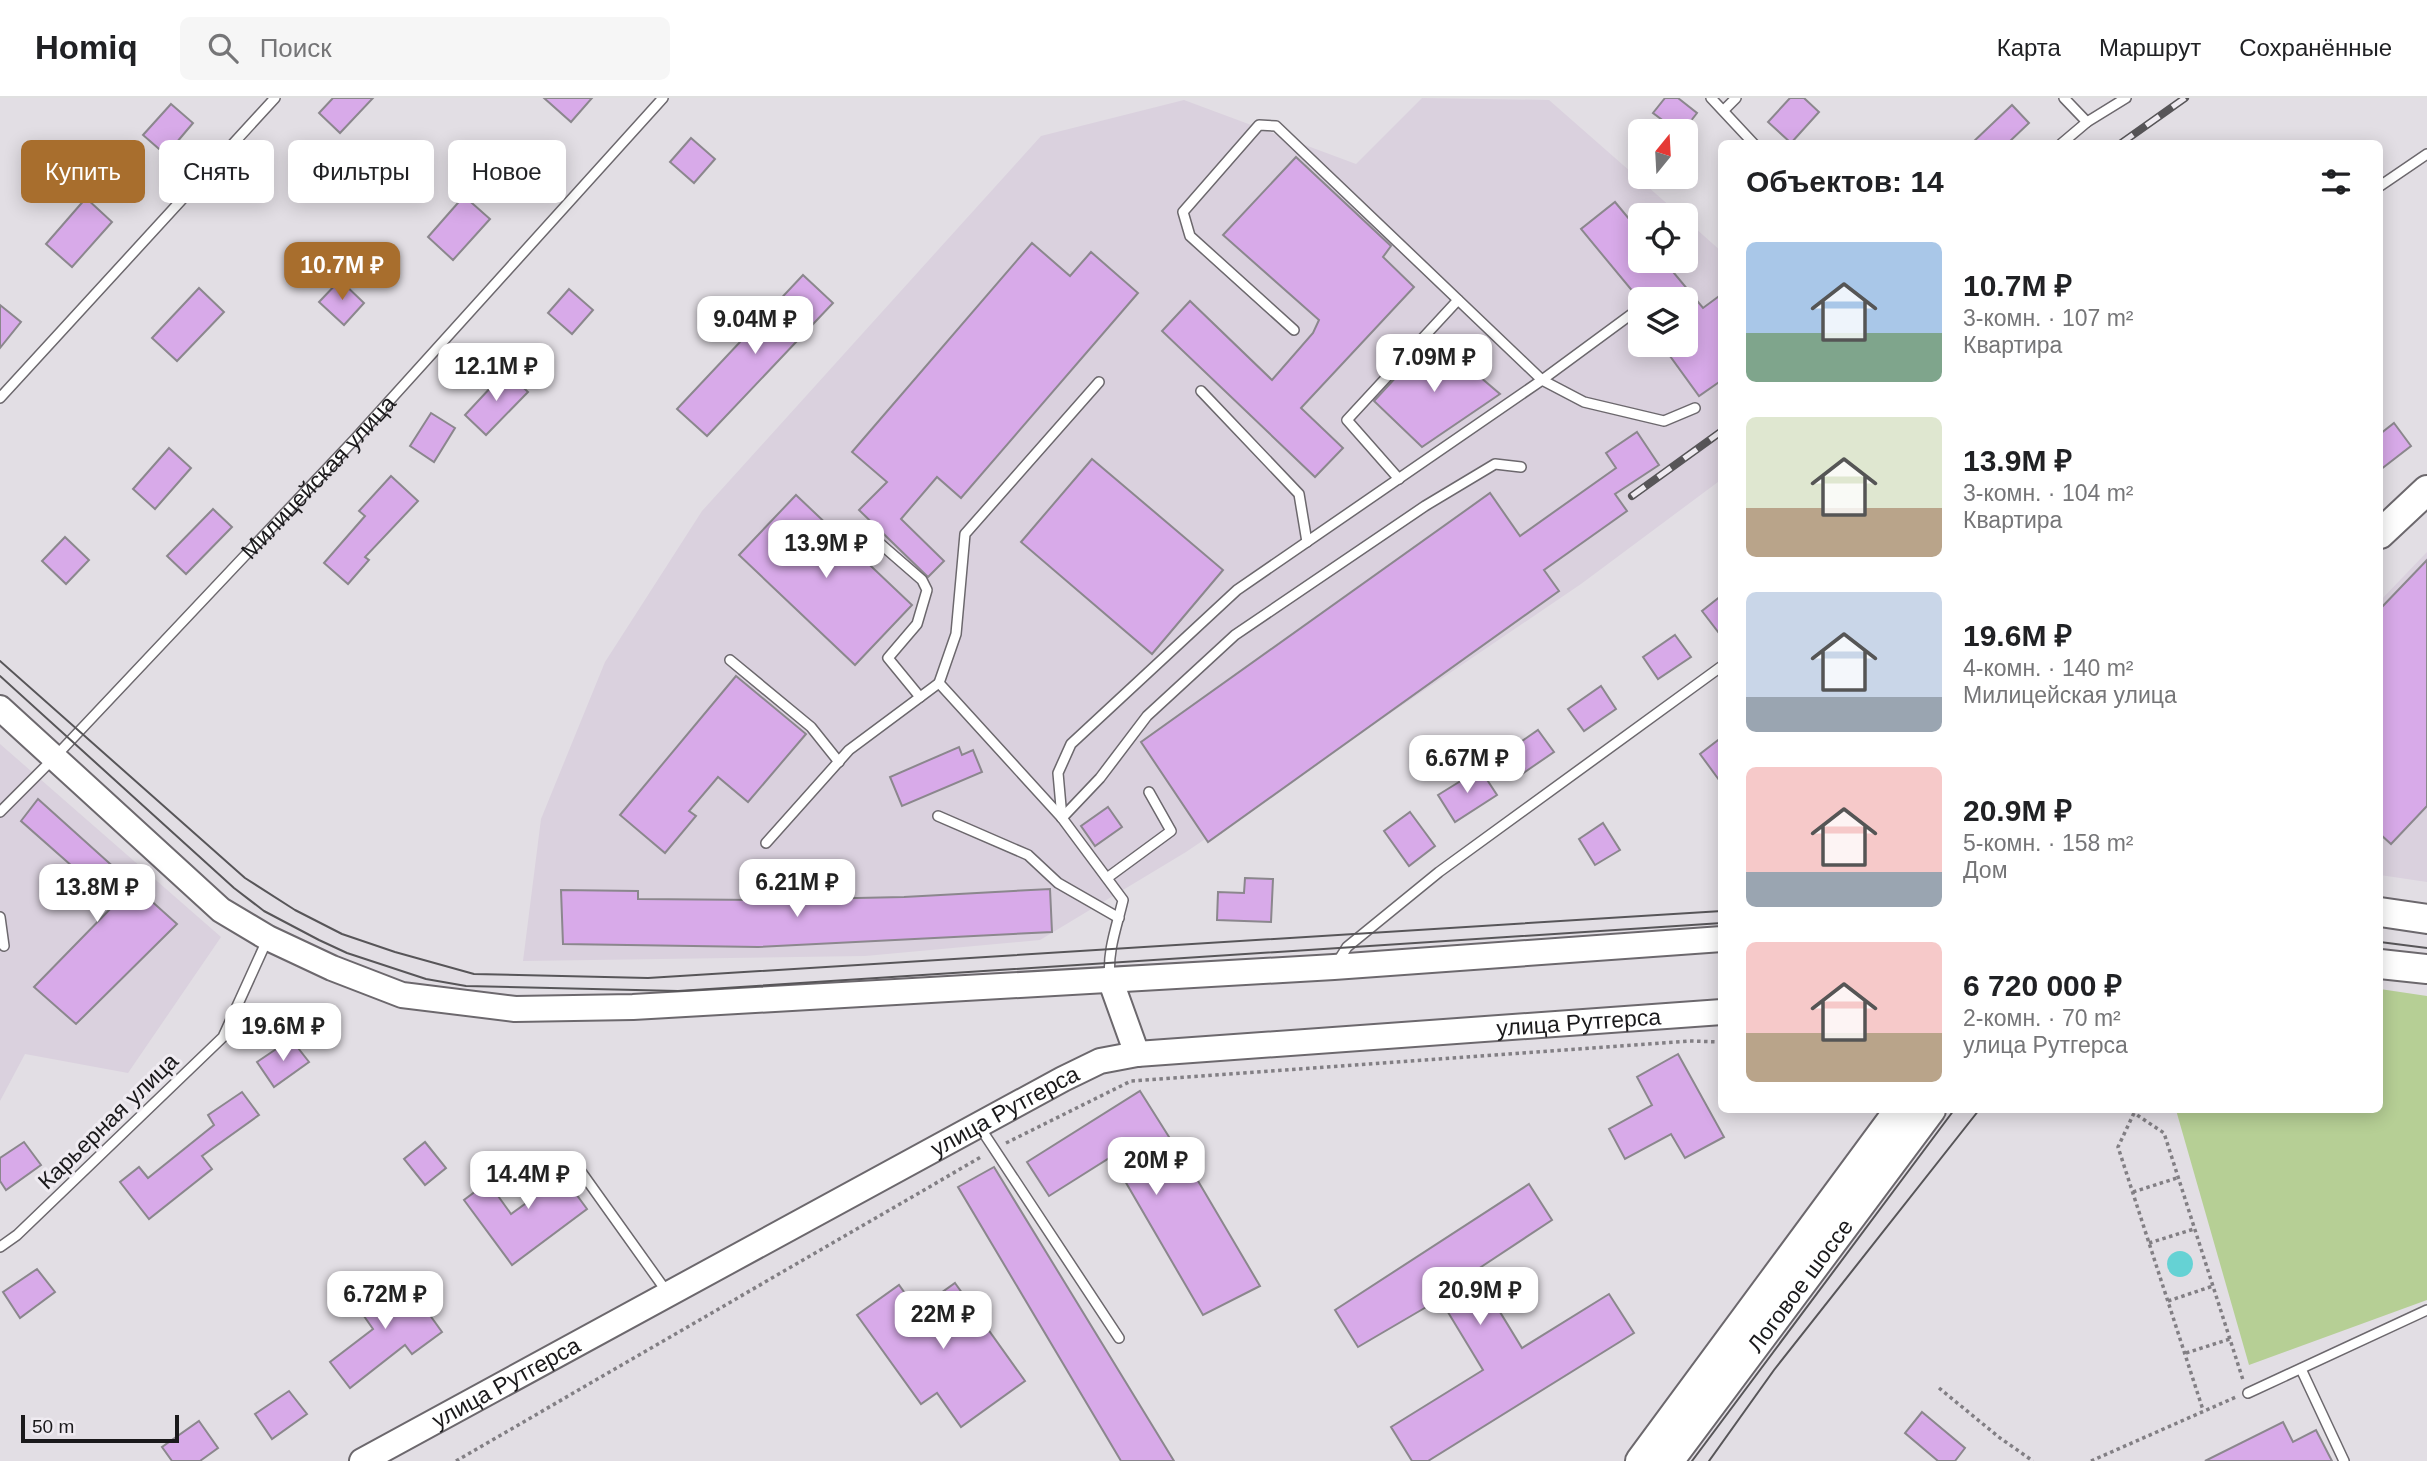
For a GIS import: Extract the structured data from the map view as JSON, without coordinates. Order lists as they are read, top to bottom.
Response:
{
  "streets": {
    "main road": ["улица Рутгерса", "Логовое шоссе"],
    "lane": ["Милицейская улица", "Карьерная улица"]
  },
  "scale_bar": "50 m",
  "north": "top",
  "page": {
    "header": "Homiq",
    "search": "Поиск",
    "nav": ["Карта", "Маршрут", "Сохранённые"],
    "chip": [
      "Купить",
      "Снять",
      "Фильтры",
      "Новое"
    ],
    "heading": "Объектов: 14",
    "list": [
      {
        "name": "10.7M ₽",
        "note": "3-комн. · 107 m² · Квартира"
      },
      {
        "name": "13.9M ₽",
        "note": "3-комн. · 104 m² · Квартира"
      },
      {
        "name": "19.6M ₽",
        "note": "4-комн. · 140 m² · Милицейская улица"
      },
      {
        "name": "20.9M ₽",
        "note": "5-комн. · 158 m² · Дом"
      },
      {
        "name": "6 720 000 ₽",
        "note": "2-комн. · 70 m² · улица Рутгерса"
      }
    ],
    "price": [
      "10.7M ₽",
      "9.04M ₽",
      "7.09M ₽",
      "12.1M ₽",
      "13.9M ₽",
      "6.67M ₽",
      "6.21M ₽",
      "13.8M ₽",
      "19.6M ₽",
      "20M ₽",
      "14.4M ₽",
      "20.9M ₽",
      "6.72M ₽",
      "22M ₽"
    ],
    "scale": "50 m"
  }
}
